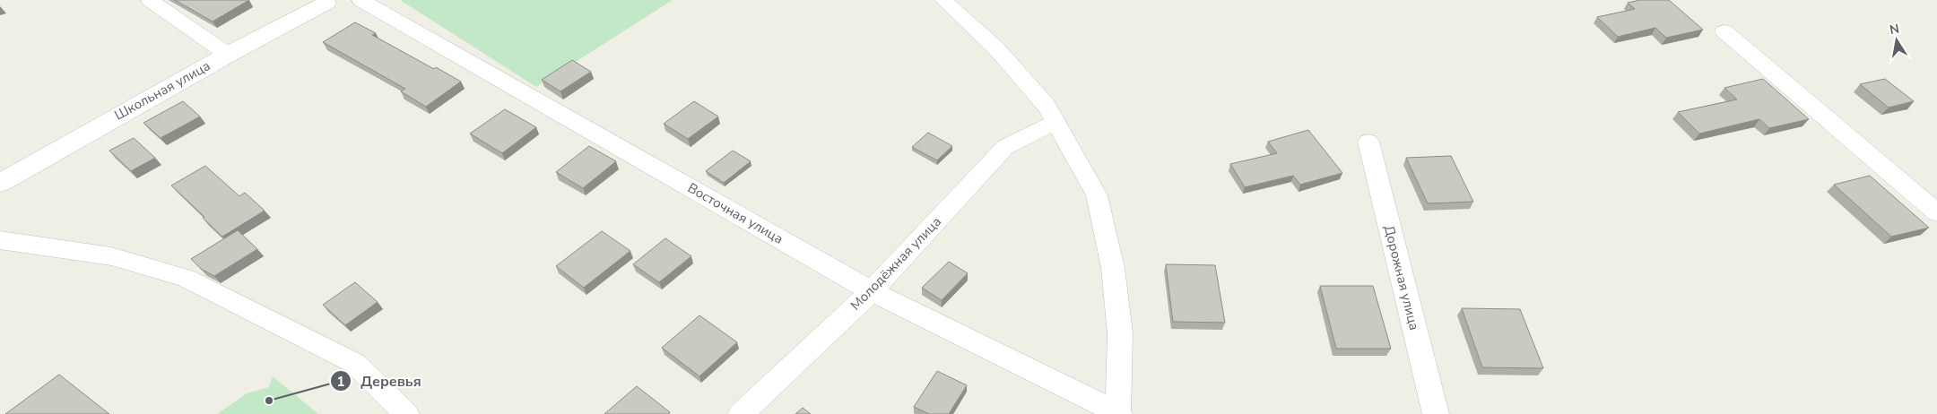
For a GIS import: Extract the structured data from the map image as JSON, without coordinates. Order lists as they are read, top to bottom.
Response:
{
  "streets": {
    "street": [
      "Школьная улица",
      "Восточная улица",
      "Молодёжная улица",
      "Дорожная улица"
    ]
  },
  "crossings": [
    ["Восточная улица", "Молодёжная улица"]
  ],
  "places": ["Деревья"],
  "north": "top"
}
